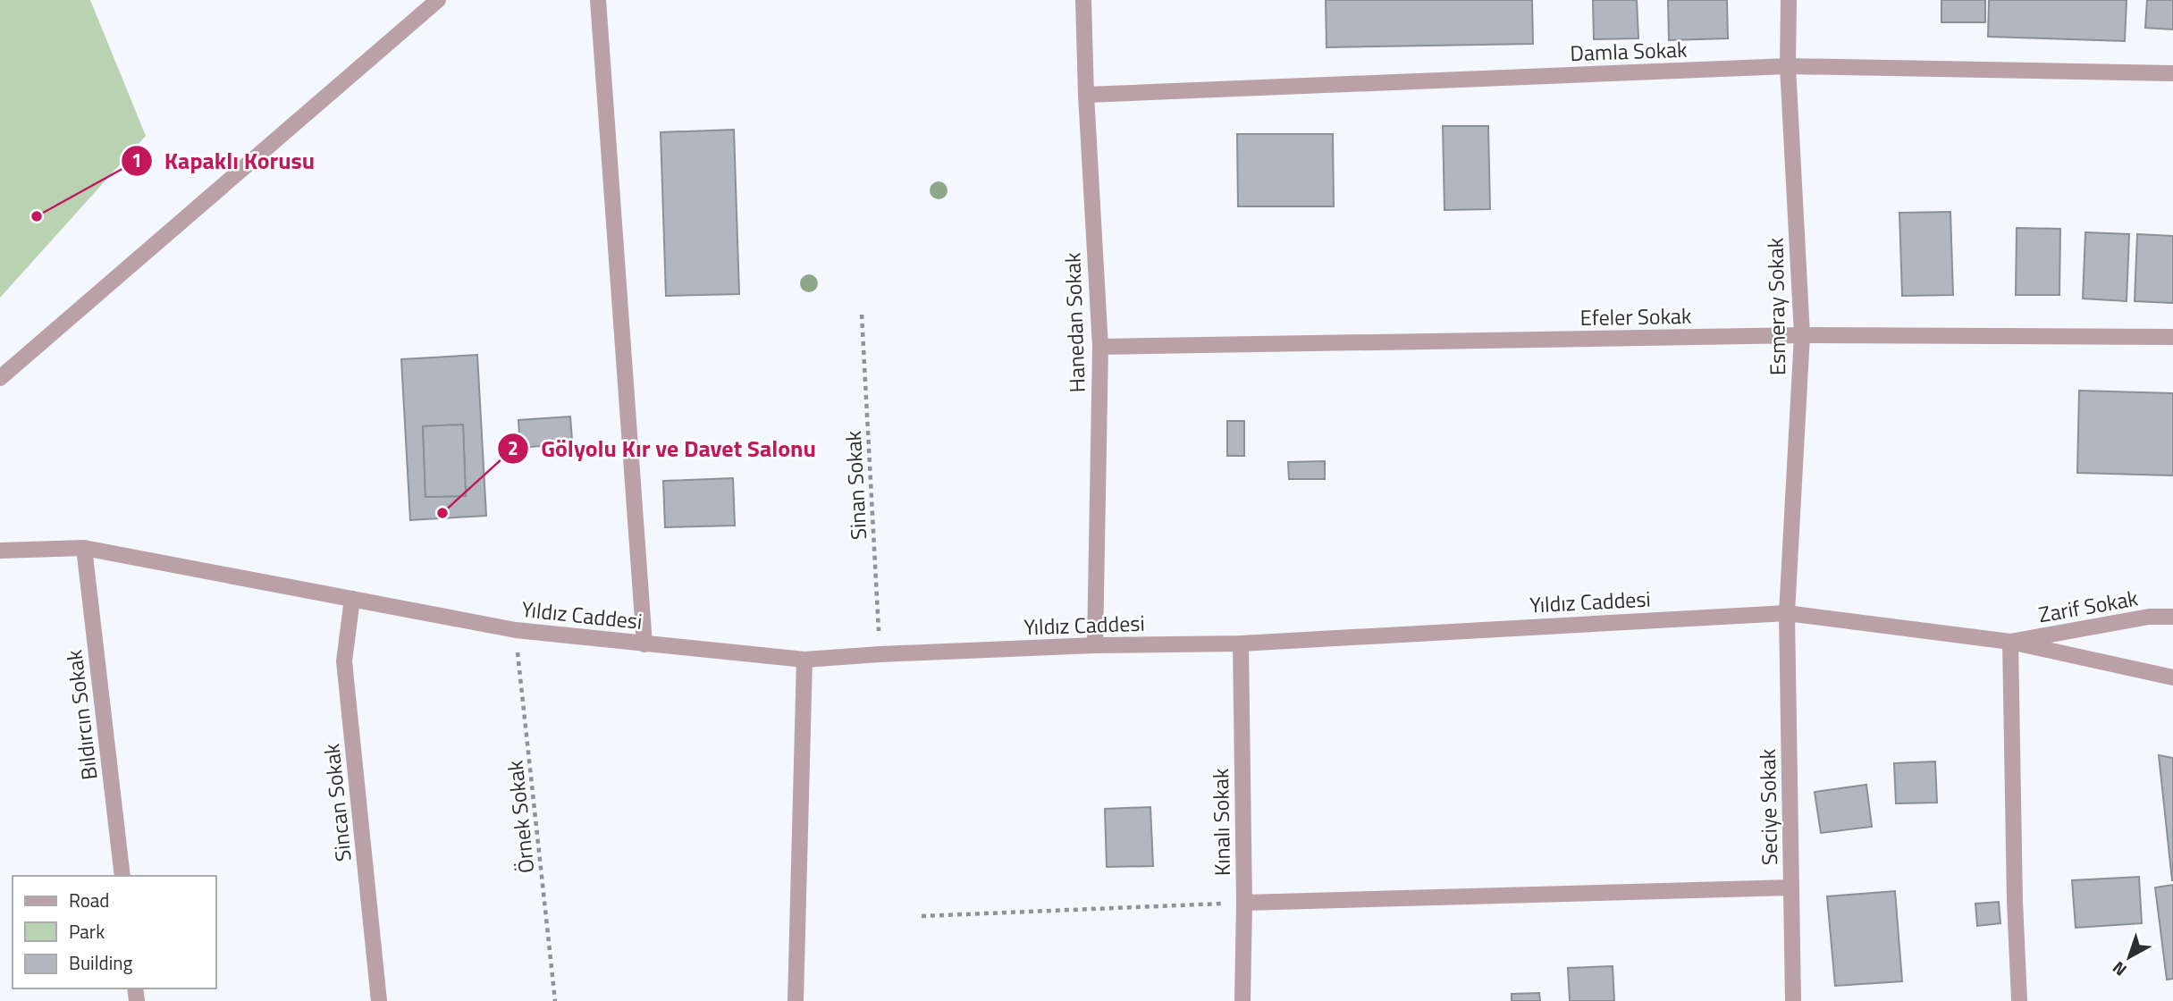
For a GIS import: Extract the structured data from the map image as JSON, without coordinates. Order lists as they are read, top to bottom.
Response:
{
  "streets": {
    "street": [
      "Damla Sokak",
      "Esmeray Sokak",
      "Efeler Sokak",
      "Hanedan Sokak",
      "Yıldız Caddesi",
      "Zarif Sokak",
      "Bıldırcın Sokak",
      "Sincan Sokak",
      "Seciye Sokak",
      "Kınalı Sokak"
    ],
    "path": ["Sinan Sokak", "Örnek Sokak"]
  },
  "crossings": [
    ["Damla Sokak", "Esmeray Sokak"],
    ["Damla Sokak", "Hanedan Sokak"],
    ["Esmeray Sokak", "Efeler Sokak"],
    ["Esmeray Sokak", "Yıldız Caddesi"],
    ["Esmeray Sokak", "Seciye Sokak"],
    ["Efeler Sokak", "Hanedan Sokak"],
    ["Hanedan Sokak", "Yıldız Caddesi"],
    ["Sinan Sokak", "Yıldız Caddesi"],
    ["Yıldız Caddesi", "Zarif Sokak"],
    ["Yıldız Caddesi", "Bıldırcın Sokak"],
    ["Yıldız Caddesi", "Sincan Sokak"],
    ["Yıldız Caddesi", "Seciye Sokak"],
    ["Yıldız Caddesi", "Örnek Sokak"],
    ["Yıldız Caddesi", "Kınalı Sokak"]
  ],
  "places": ["Kapaklı Korusu", "Gölyolu Kır ve Davet Salonu"],
  "legend": ["Road", "Park", "Building"],
  "north": "bottom left"
}
